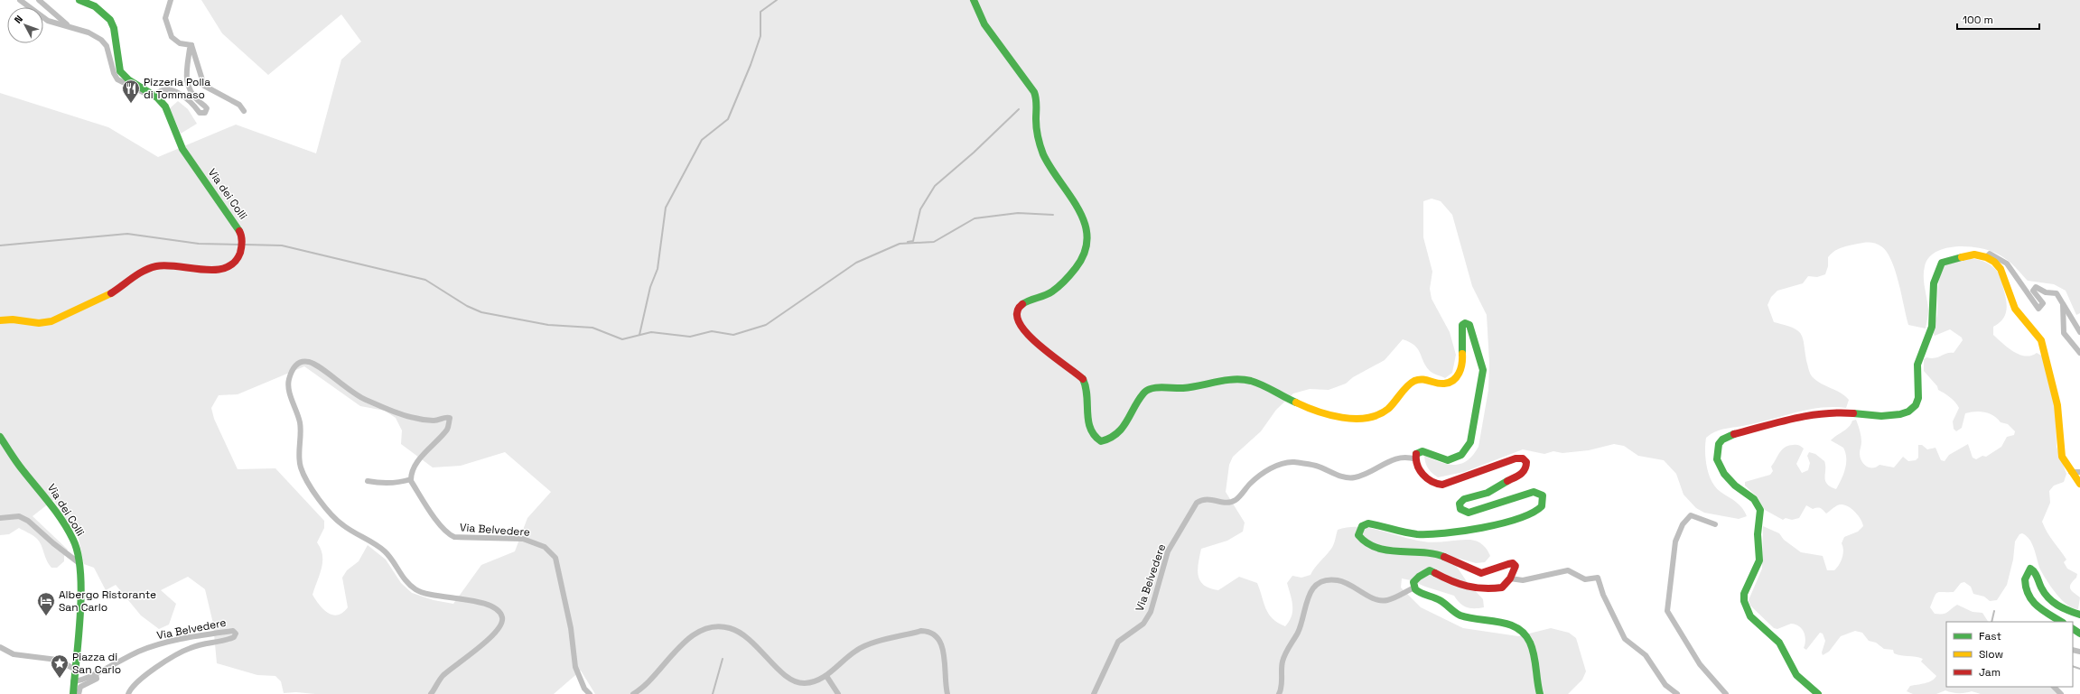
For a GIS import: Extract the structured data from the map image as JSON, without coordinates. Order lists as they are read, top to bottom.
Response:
{
  "streets": {
    "street": ["Via dei Colli", "Via Belvedere"]
  },
  "crossings": [
    ["Via dei Colli", "Via Belvedere"]
  ],
  "places": {
    "restaurant": ["Pizzeria Polla di Tommaso"],
    "hotel": ["Albergo Ristorante San Carlo"],
    "place": ["Piazza di San Carlo"]
  },
  "legend": ["Fast", "Slow", "Jam"],
  "scale_bar": "100 m",
  "north": "top left"
}
